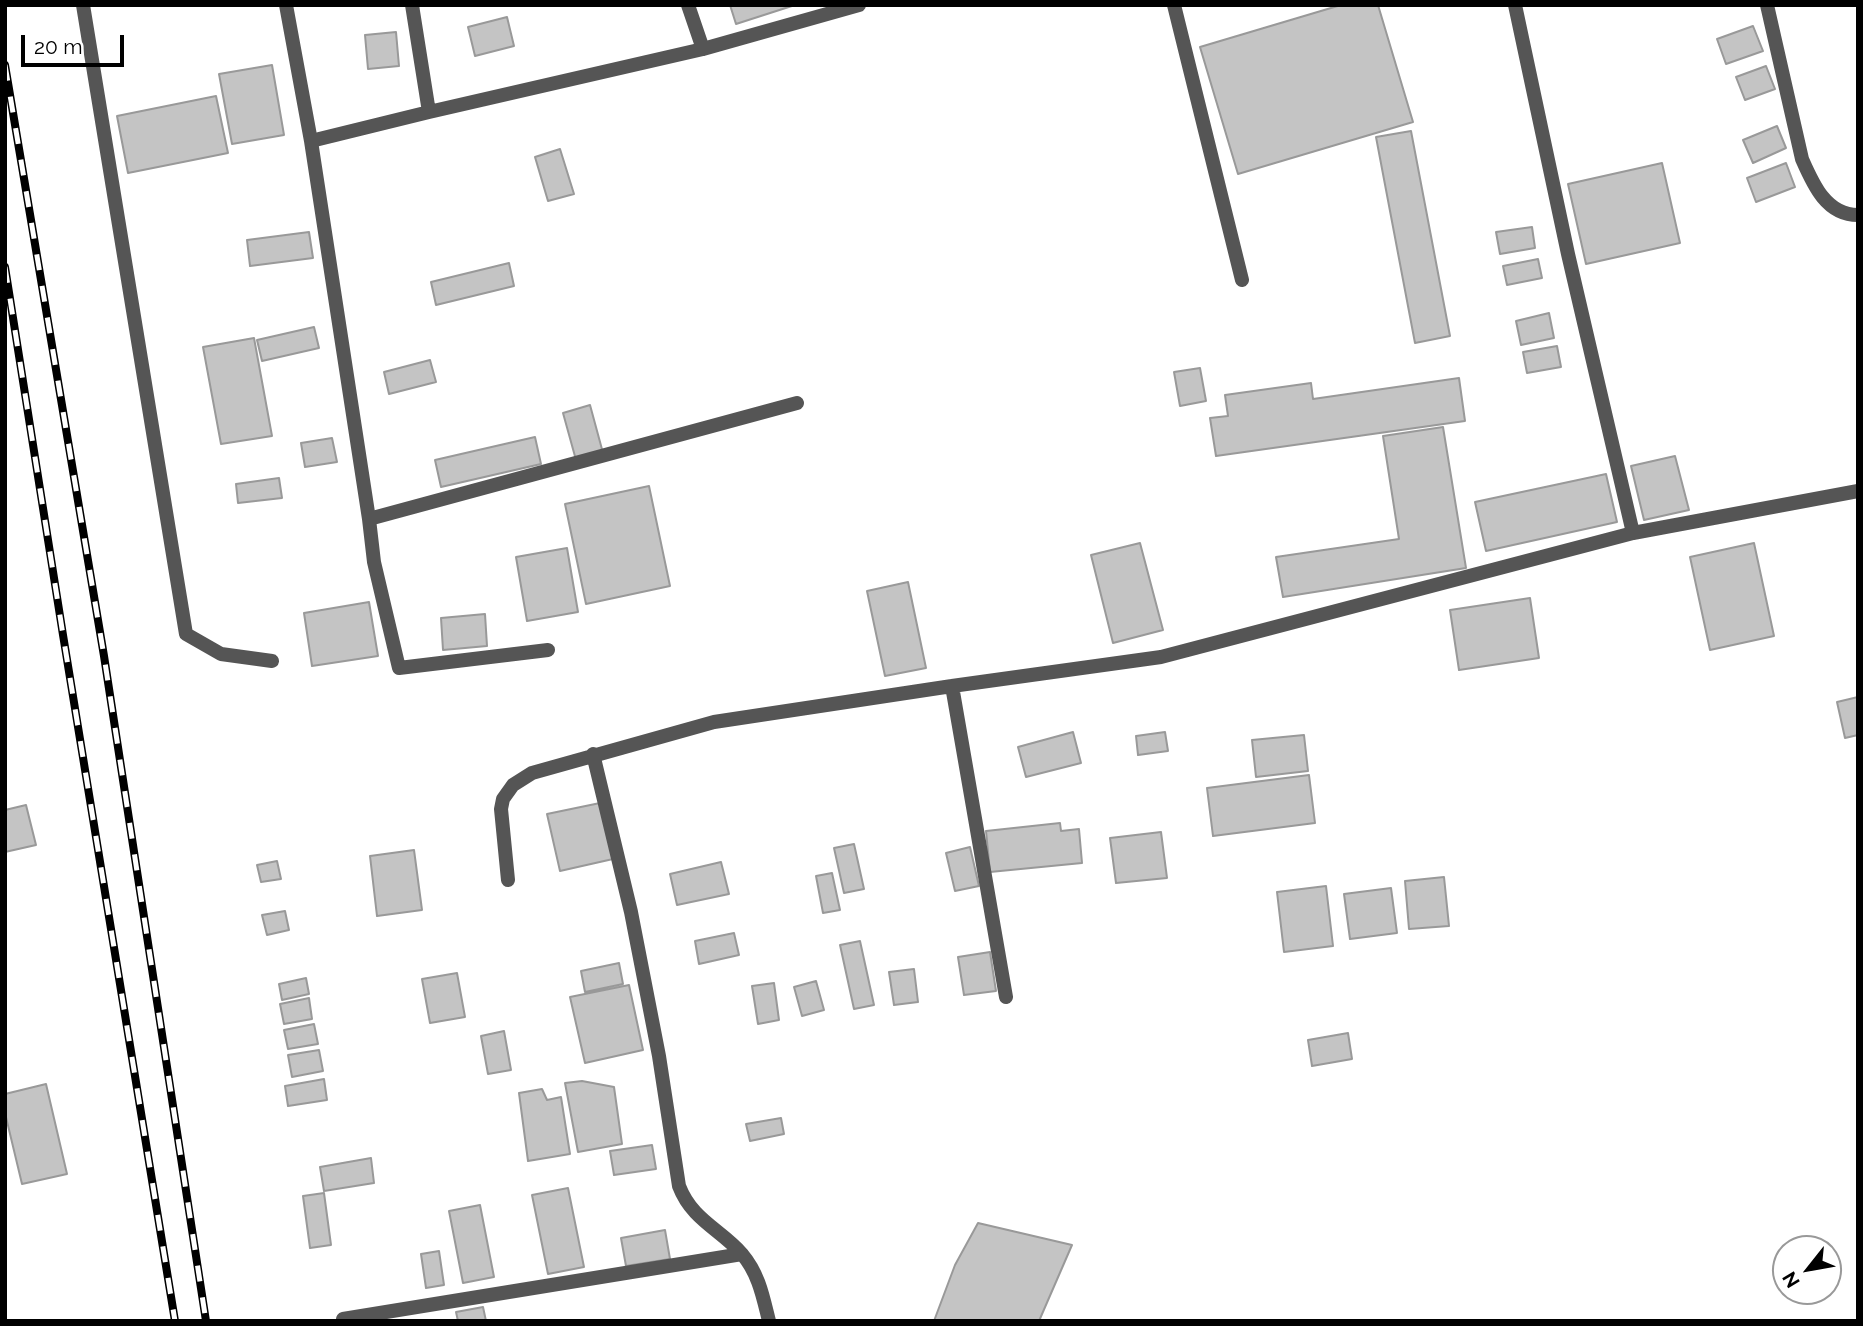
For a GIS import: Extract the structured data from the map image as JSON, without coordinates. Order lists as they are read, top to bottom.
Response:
{
  "scale_bar": "20 m",
  "north": "bottom left"
}
